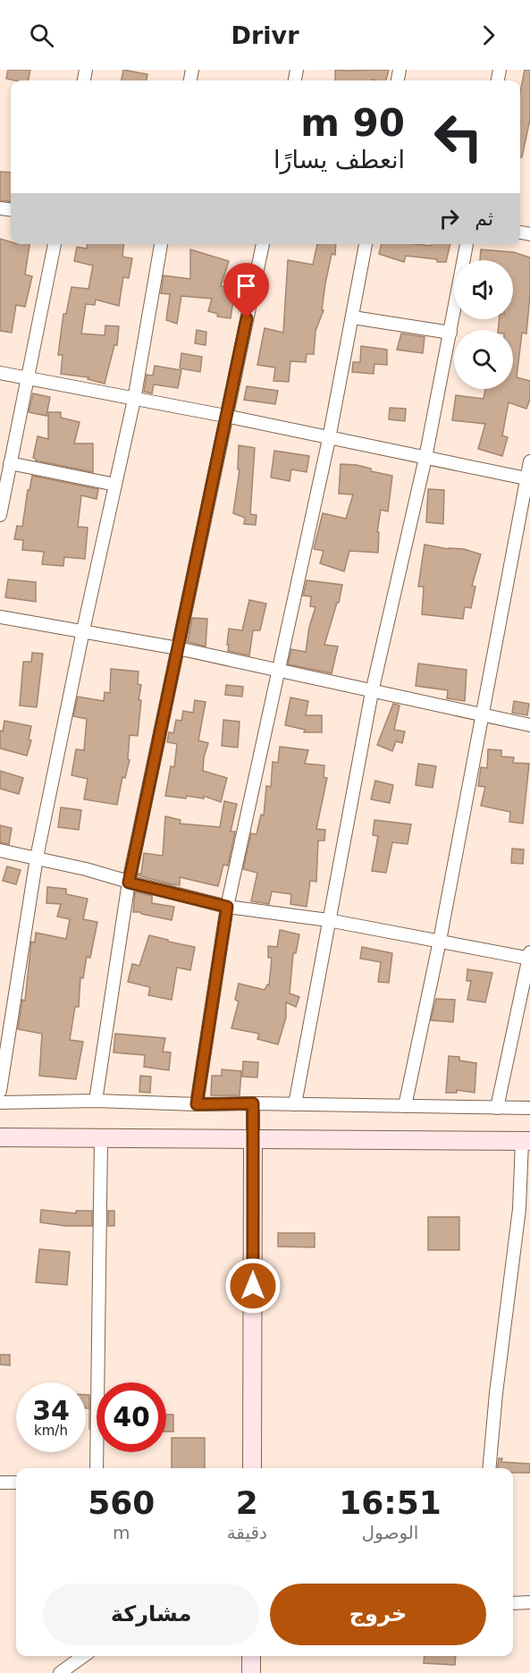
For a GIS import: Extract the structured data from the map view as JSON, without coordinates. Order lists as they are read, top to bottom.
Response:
{
  "page": {
    "header": "Drivr",
    "turn": ["90 m", "انعطف يسارًا"],
    "then": "ثم",
    "speed": "34 km/h",
    "limit": "40",
    "eta": [
      "16:51",
      "الوصول",
      "2",
      "دقيقة",
      "560",
      "m"
    ],
    "buttons": ["خروج", "مشاركة"]
  }
}
